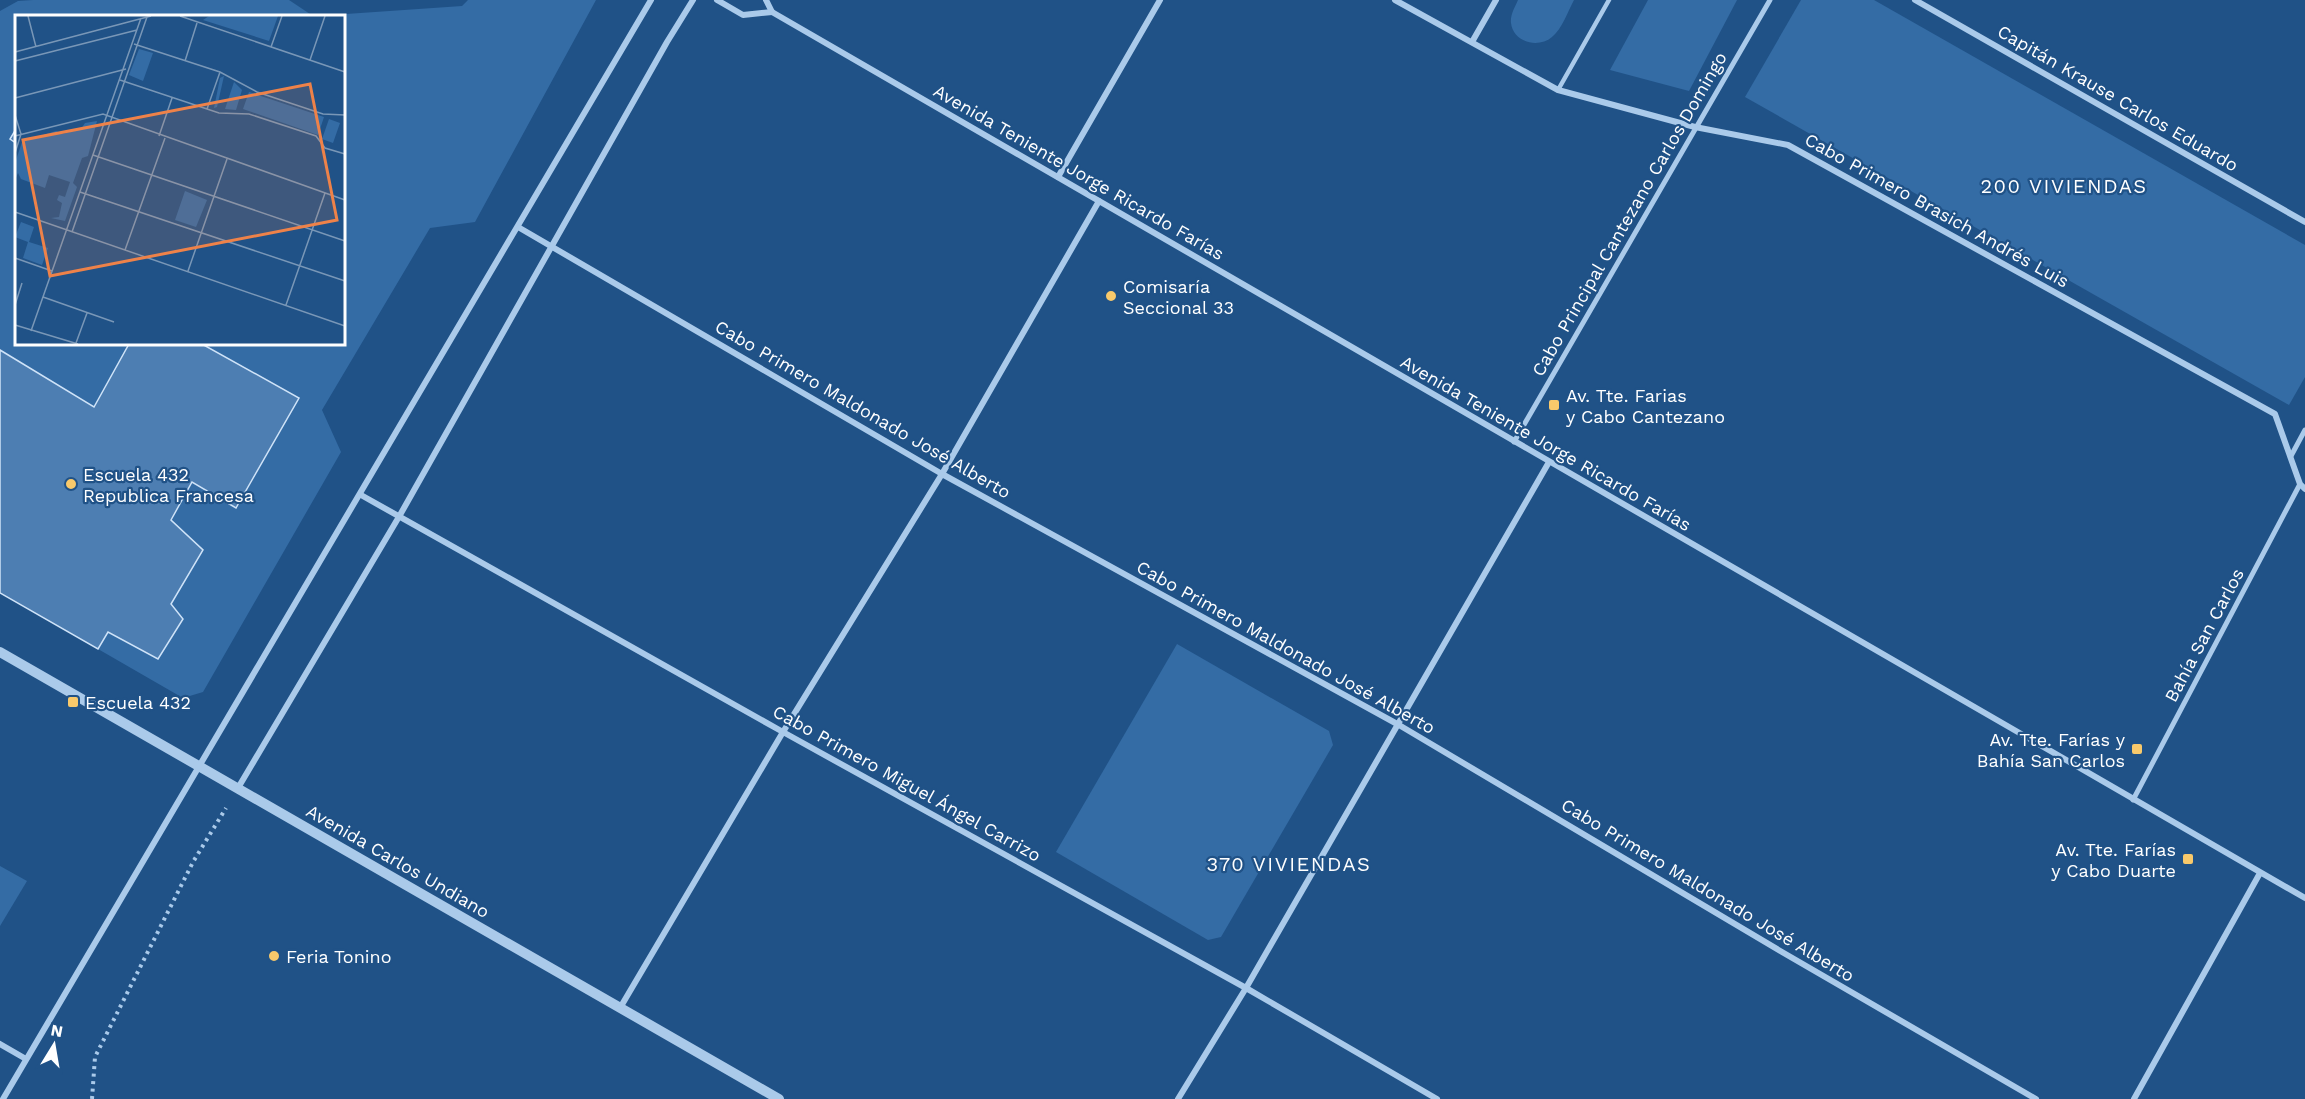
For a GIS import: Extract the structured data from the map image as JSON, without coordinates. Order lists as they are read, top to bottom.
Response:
{
  "streets": {
    "street": [
      "Capitán Krause Carlos Eduardo",
      "Avenida Teniente Jorge Ricardo Farías",
      "Cabo Primero Brasich Andrés Luis",
      "Cabo Principal Cantezano Carlos Domingo",
      "Cabo Primero Maldonado José Alberto",
      "Bahía San Carlos",
      "Cabo Primero Miguel Ángel Carrizo",
      "Avenida Carlos Undiano"
    ]
  },
  "crossings": [
    ["Avenida Teniente Jorge Ricardo Farías", "Cabo Principal Cantezano Carlos Domingo"],
    ["Avenida Teniente Jorge Ricardo Farías", "Bahía San Carlos"],
    ["Cabo Primero Brasich Andrés Luis", "Cabo Principal Cantezano Carlos Domingo"],
    ["Cabo Primero Brasich Andrés Luis", "Bahía San Carlos"]
  ],
  "districts": ["200 VIVIENDAS", "370 VIVIENDAS"],
  "places": {
    "other": ["Comisaría Seccional 33", "Escuela 432 Republica Francesa", "Feria Tonino"],
    "transit": [
      "Av. Tte. Farias y Cabo Cantezano",
      "Escuela 432",
      "Av. Tte. Farías y Bahía San Carlos",
      "Av. Tte. Farías y Cabo Duarte"
    ]
  },
  "north": "top"
}
